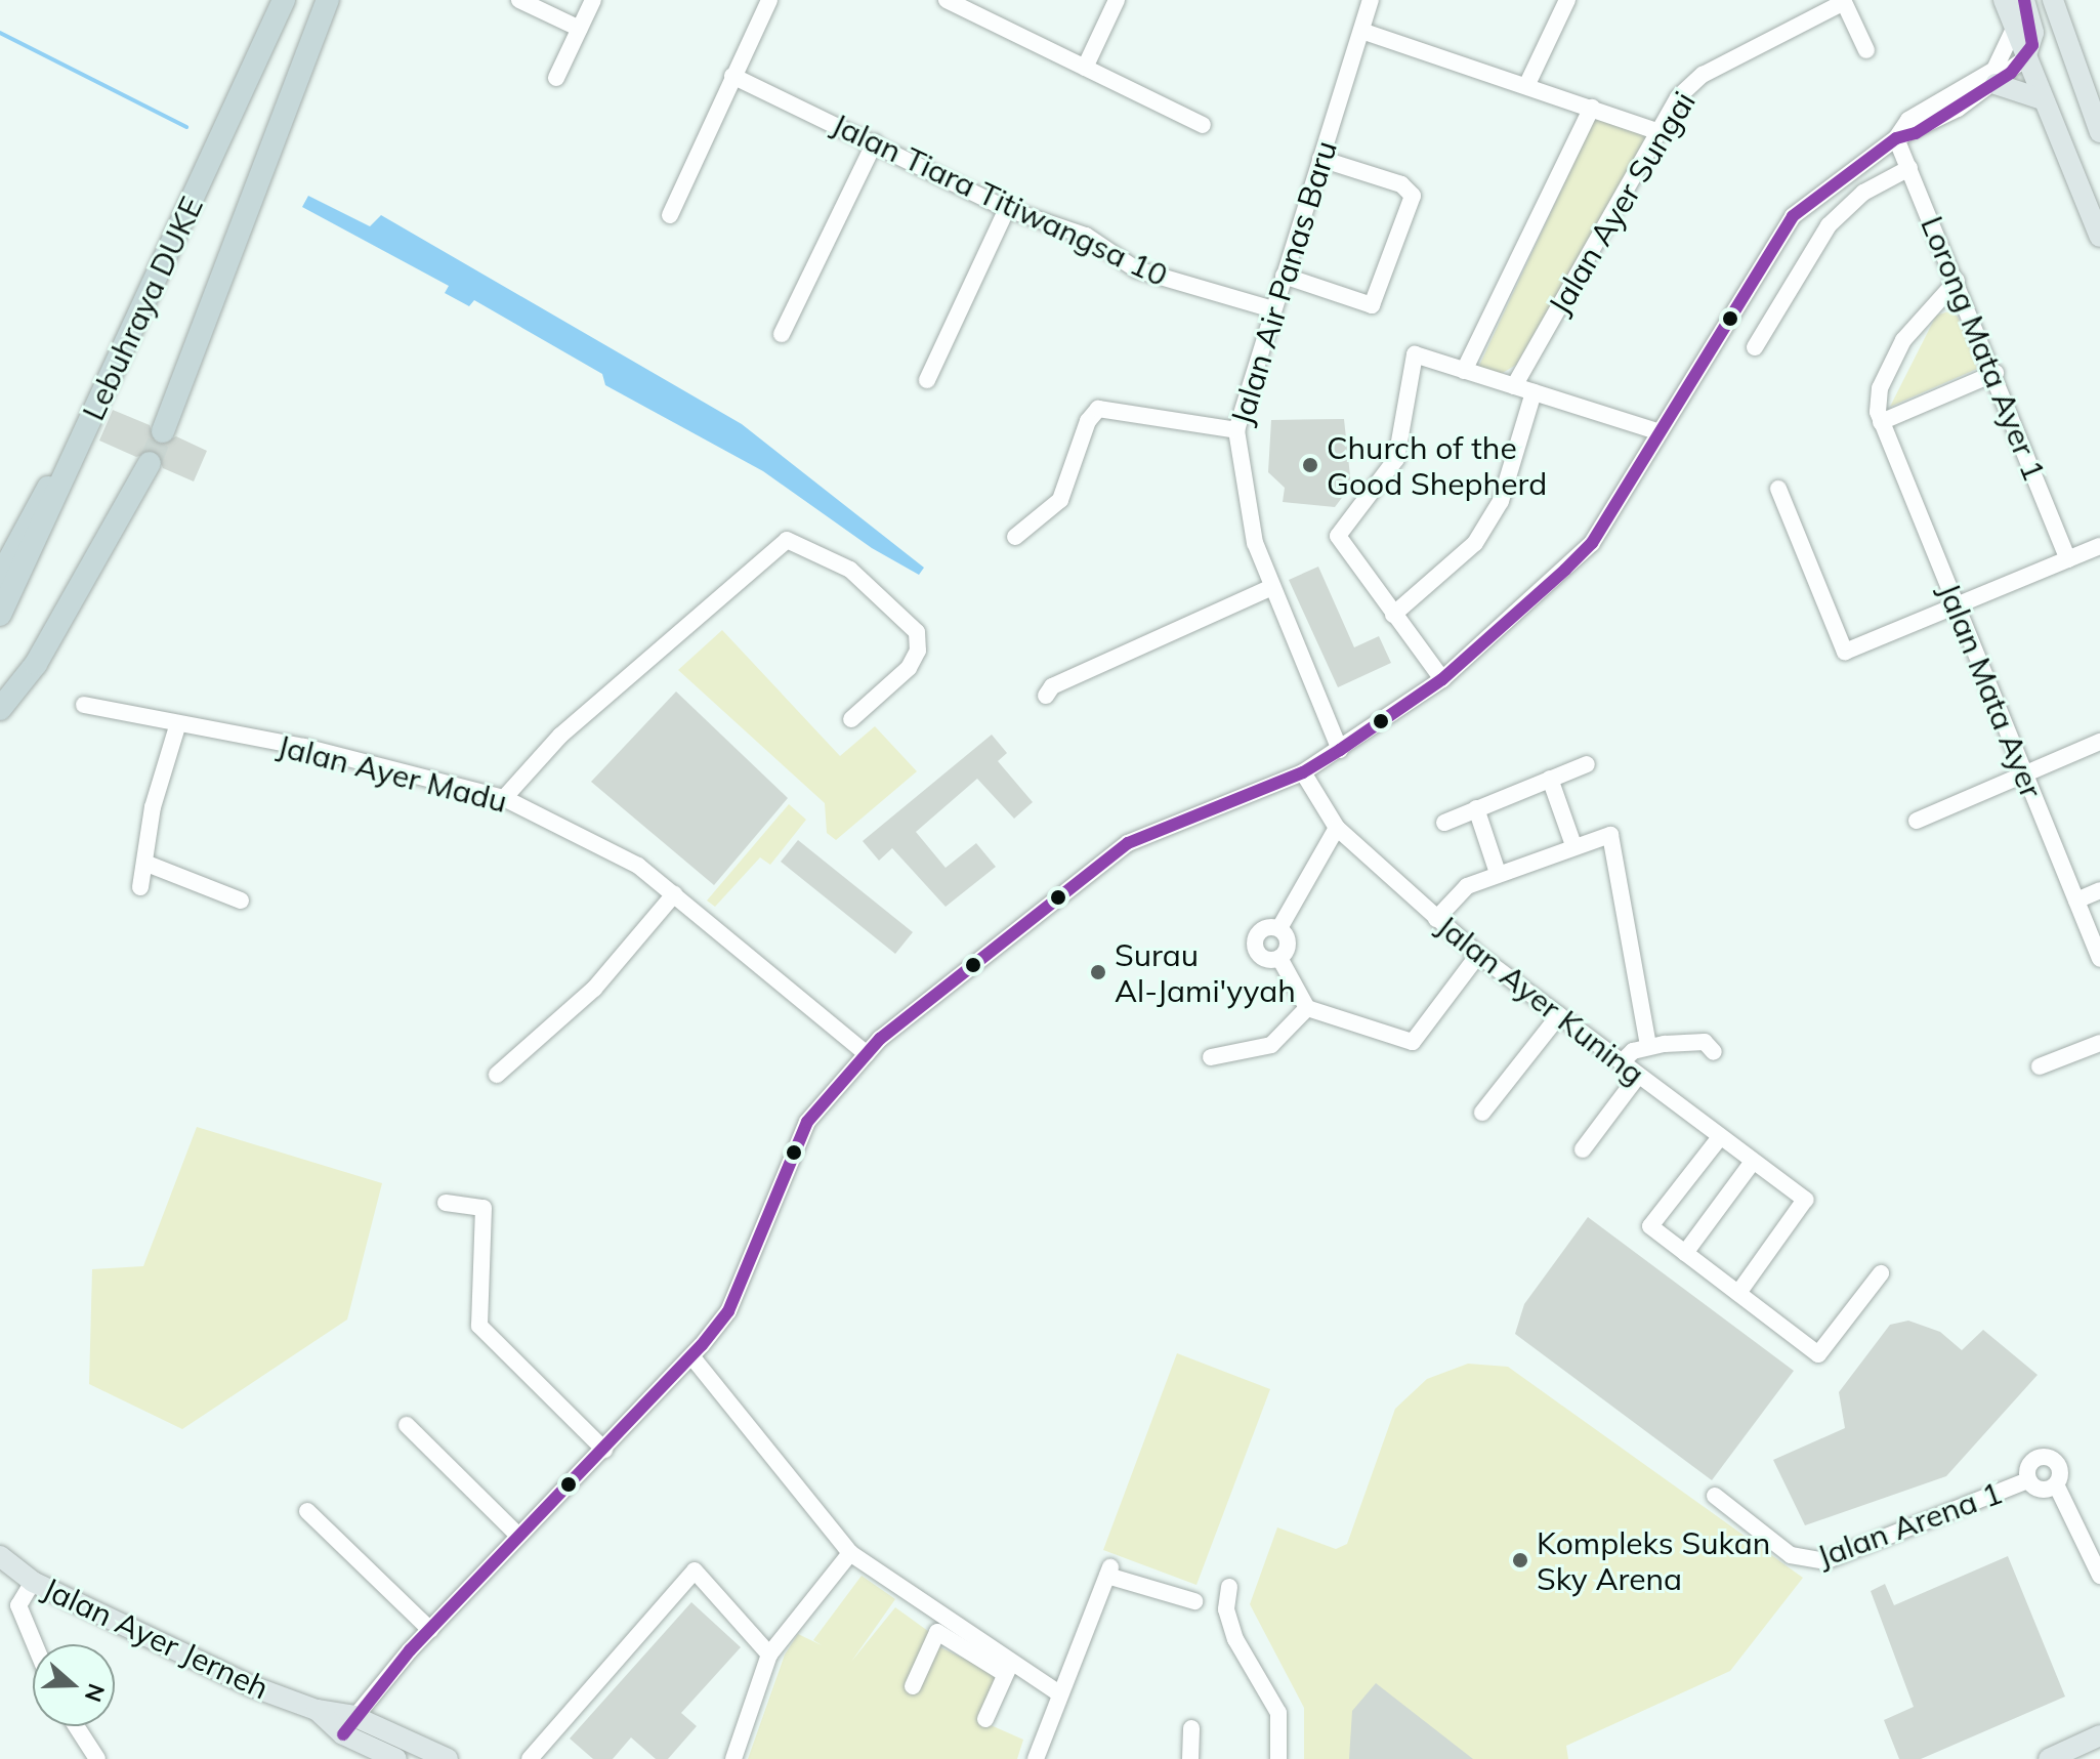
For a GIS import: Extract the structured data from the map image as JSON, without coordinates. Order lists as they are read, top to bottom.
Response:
{
  "streets": {
    "highway": ["Lebuhraya DUKE"],
    "main road": ["Jalan Ayer Jerneh"],
    "street": [
      "Jalan Tiara Titiwangsa 10",
      "Jalan Ayer Sungai",
      "Jalan Air Panas Baru",
      "Lorong Mata Ayer 1",
      "Jalan Mata Ayer",
      "Jalan Ayer Madu",
      "Jalan Ayer Kuning",
      "Jalan Arena 1"
    ]
  },
  "crossings": [
    ["Jalan Tiara Titiwangsa 10", "Jalan Air Panas Baru"]
  ],
  "places": ["Church of the Good Shepherd", "Surau Al-Jami'yyah", "Kompleks Sukan Sky Arena"],
  "north": "right"
}
